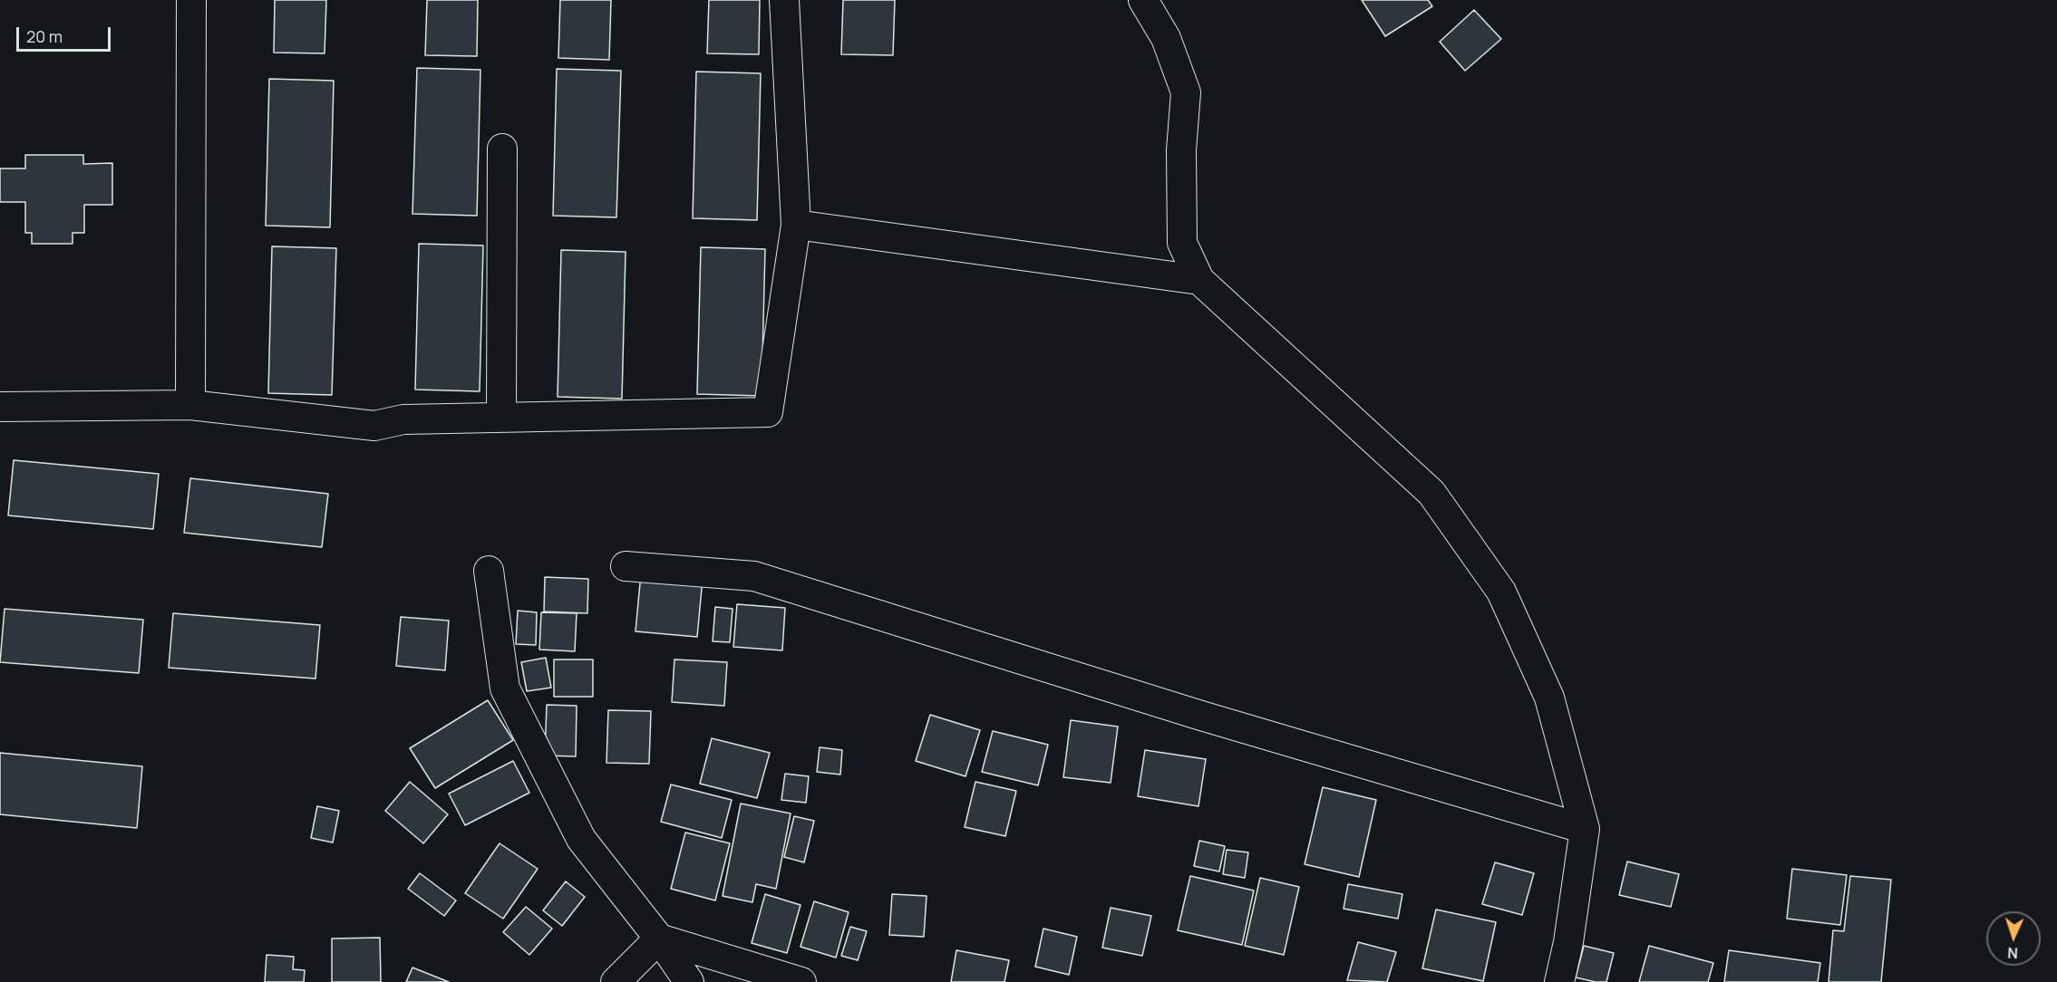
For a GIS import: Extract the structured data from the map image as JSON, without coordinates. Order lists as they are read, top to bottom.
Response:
{
  "scale_bar": "20 m",
  "north": "bottom"
}
